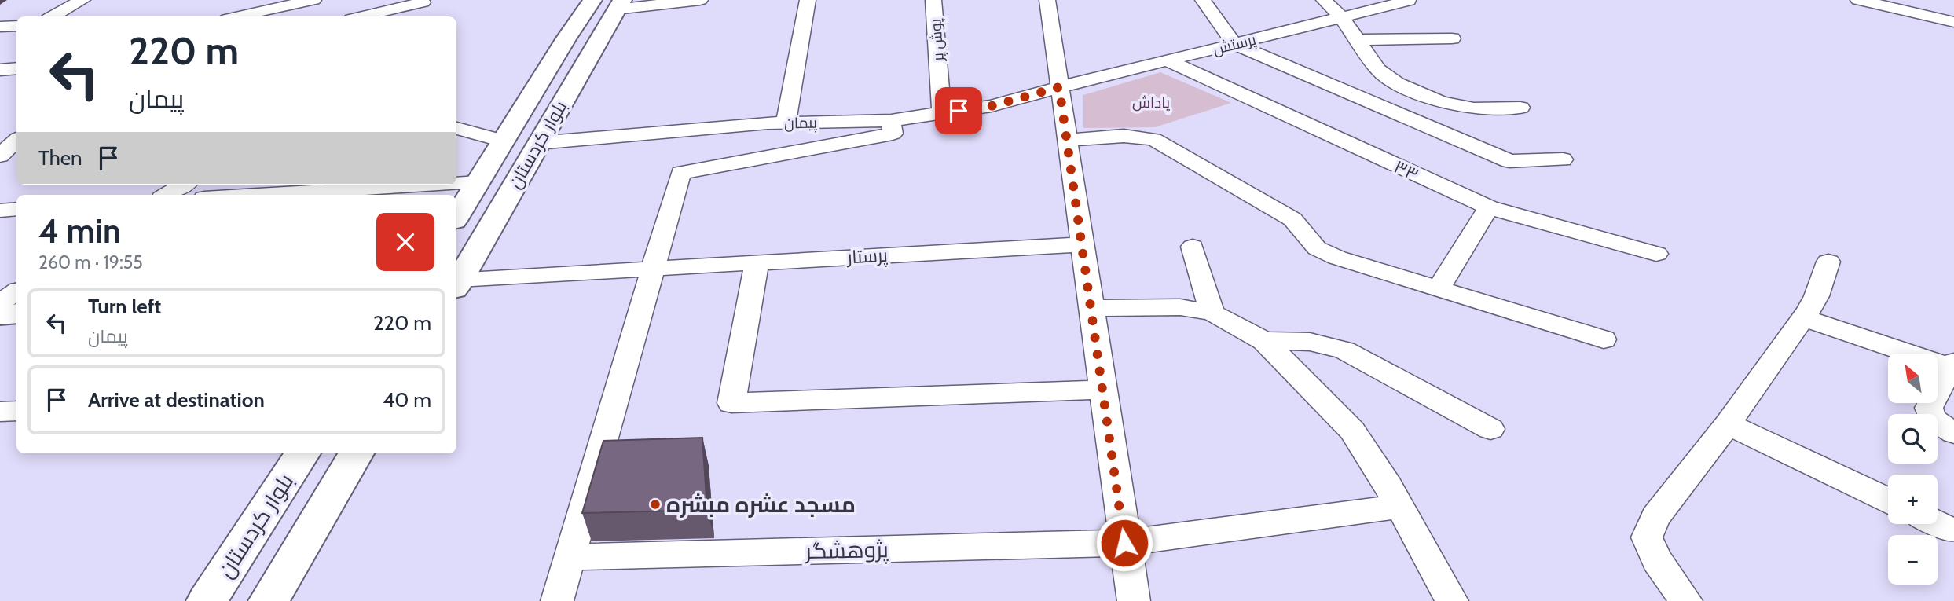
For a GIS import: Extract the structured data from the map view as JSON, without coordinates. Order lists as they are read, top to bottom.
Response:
{
  "streets": {
    "main road": ["بلوار کردستان"],
    "street": [
      "پوش پر",
      "پرستش",
      "پیمان",
      "۳۳",
      "پرستار",
      "پژوهشگر"
    ]
  },
  "crossings": [
    ["پوش پر", "پیمان"],
    ["پرستش", "پیمان"],
    ["پرستش", "۳۳"],
    ["پیمان", "بلوار کردستان"],
    ["بلوار کردستان", "پرستار"]
  ],
  "parks": ["پاداش"],
  "places": ["مسجد عشره مبشره"],
  "north": "top left",
  "page": {
    "turn": ["220 m", "پیمان"],
    "then": "Then",
    "heading": ["4 min", "260 m · 19:55"],
    "list": [
      {
        "name": "Turn left",
        "note": "پیمان",
        "value": "220 m"
      },
      {
        "name": "Arrive at destination",
        "value": "40 m"
      }
    ],
    "map_buttons": ["+", "−"]
  }
}
